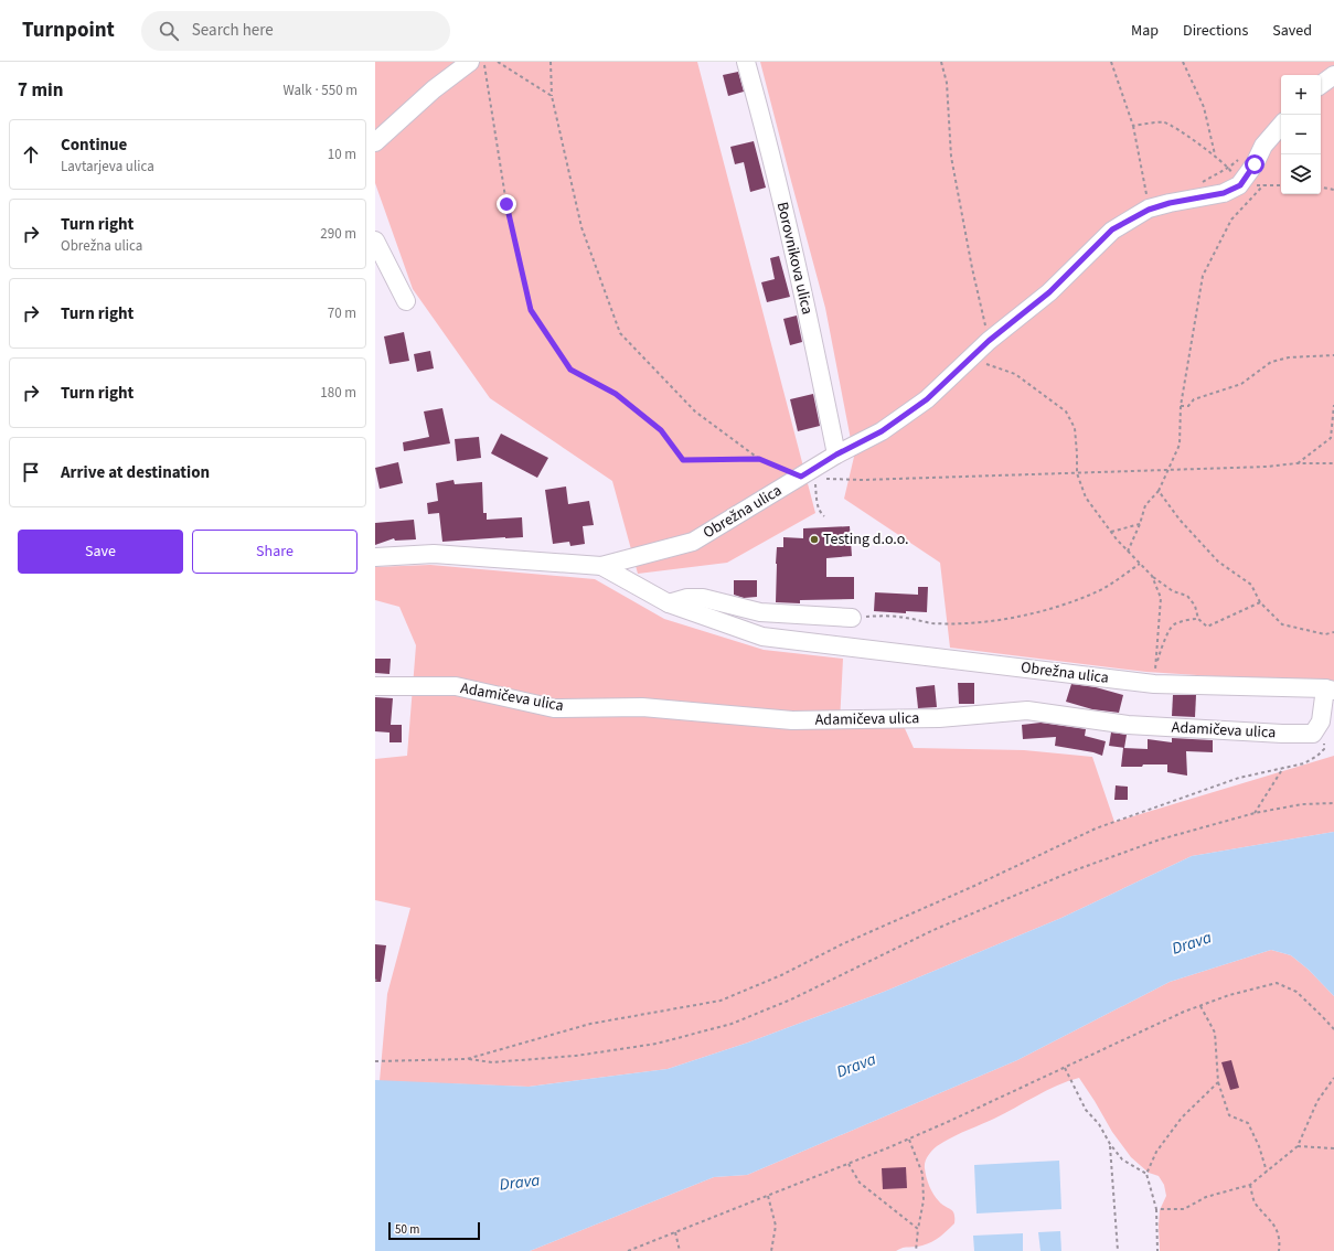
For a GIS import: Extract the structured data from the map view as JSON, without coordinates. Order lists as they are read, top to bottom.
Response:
{
  "streets": {
    "street": ["Borovnikova ulica", "Obrežna ulica", "Adamičeva ulica"]
  },
  "crossings": [
    ["Borovnikova ulica", "Obrežna ulica"]
  ],
  "water": ["Drava"],
  "places": ["Testing d.o.o."],
  "scale_bar": "50 m",
  "page": {
    "header": "Turnpoint",
    "search": "Search here",
    "nav": ["Map", "Directions", "Saved"],
    "heading": ["7 min", "Walk · 550 m"],
    "map_buttons": ["+", "−"],
    "list": [
      ["Continue", "Lavtarjeva ulica", "10 m"],
      ["Turn right", "Obrežna ulica", "290 m"],
      ["Turn right", "70 m"],
      ["Turn right", "180 m"],
      "Arrive at destination"
    ],
    "buttons": ["Save", "Share"],
    "scale": "50 m"
  }
}
